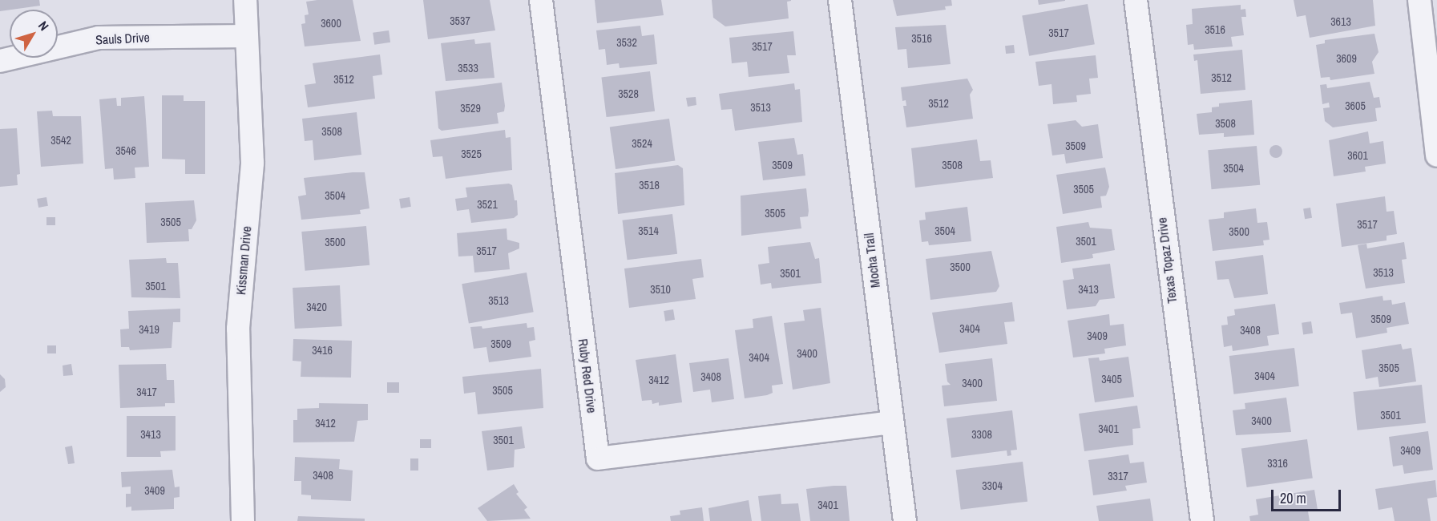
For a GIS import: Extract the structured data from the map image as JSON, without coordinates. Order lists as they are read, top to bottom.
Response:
{
  "streets": {
    "street": [
      "Sauls Drive",
      "Kissman Drive",
      "Mocha Trail",
      "Texas Topaz Drive",
      "Ruby Red Drive"
    ]
  },
  "crossings": [
    ["Sauls Drive", "Kissman Drive"],
    ["Mocha Trail", "Ruby Red Drive"]
  ],
  "house_numbers": [
    "3537",
    "3613",
    "3600",
    "3516",
    "3517",
    "3516",
    "3532",
    "3517",
    "3609",
    "3533",
    "3512",
    "3512",
    "3528",
    "3512",
    "3605",
    "3513",
    "3529",
    "3508",
    "3508",
    "3542",
    "3524",
    "3509",
    "3546",
    "3525",
    "3601",
    "3509",
    "3508",
    "3504",
    "3518",
    "3505",
    "3504",
    "3521",
    "3505",
    "3505",
    "3517",
    "3514",
    "3504",
    "3500",
    "3501",
    "3500",
    "3517",
    "3500",
    "3513",
    "3501",
    "3501",
    "3510",
    "3413",
    "3513",
    "3420",
    "3509",
    "3404",
    "3419",
    "3408",
    "3409",
    "3509",
    "3416",
    "3400",
    "3404",
    "3505",
    "3404",
    "3408",
    "3405",
    "3412",
    "3400",
    "3505",
    "3417",
    "3501",
    "3400",
    "3412",
    "3401",
    "3413",
    "3308",
    "3501",
    "3409",
    "3316",
    "3408",
    "3317",
    "3304",
    "3409",
    "3401"
  ],
  "scale_bar": "20 m",
  "north": "top right"
}
